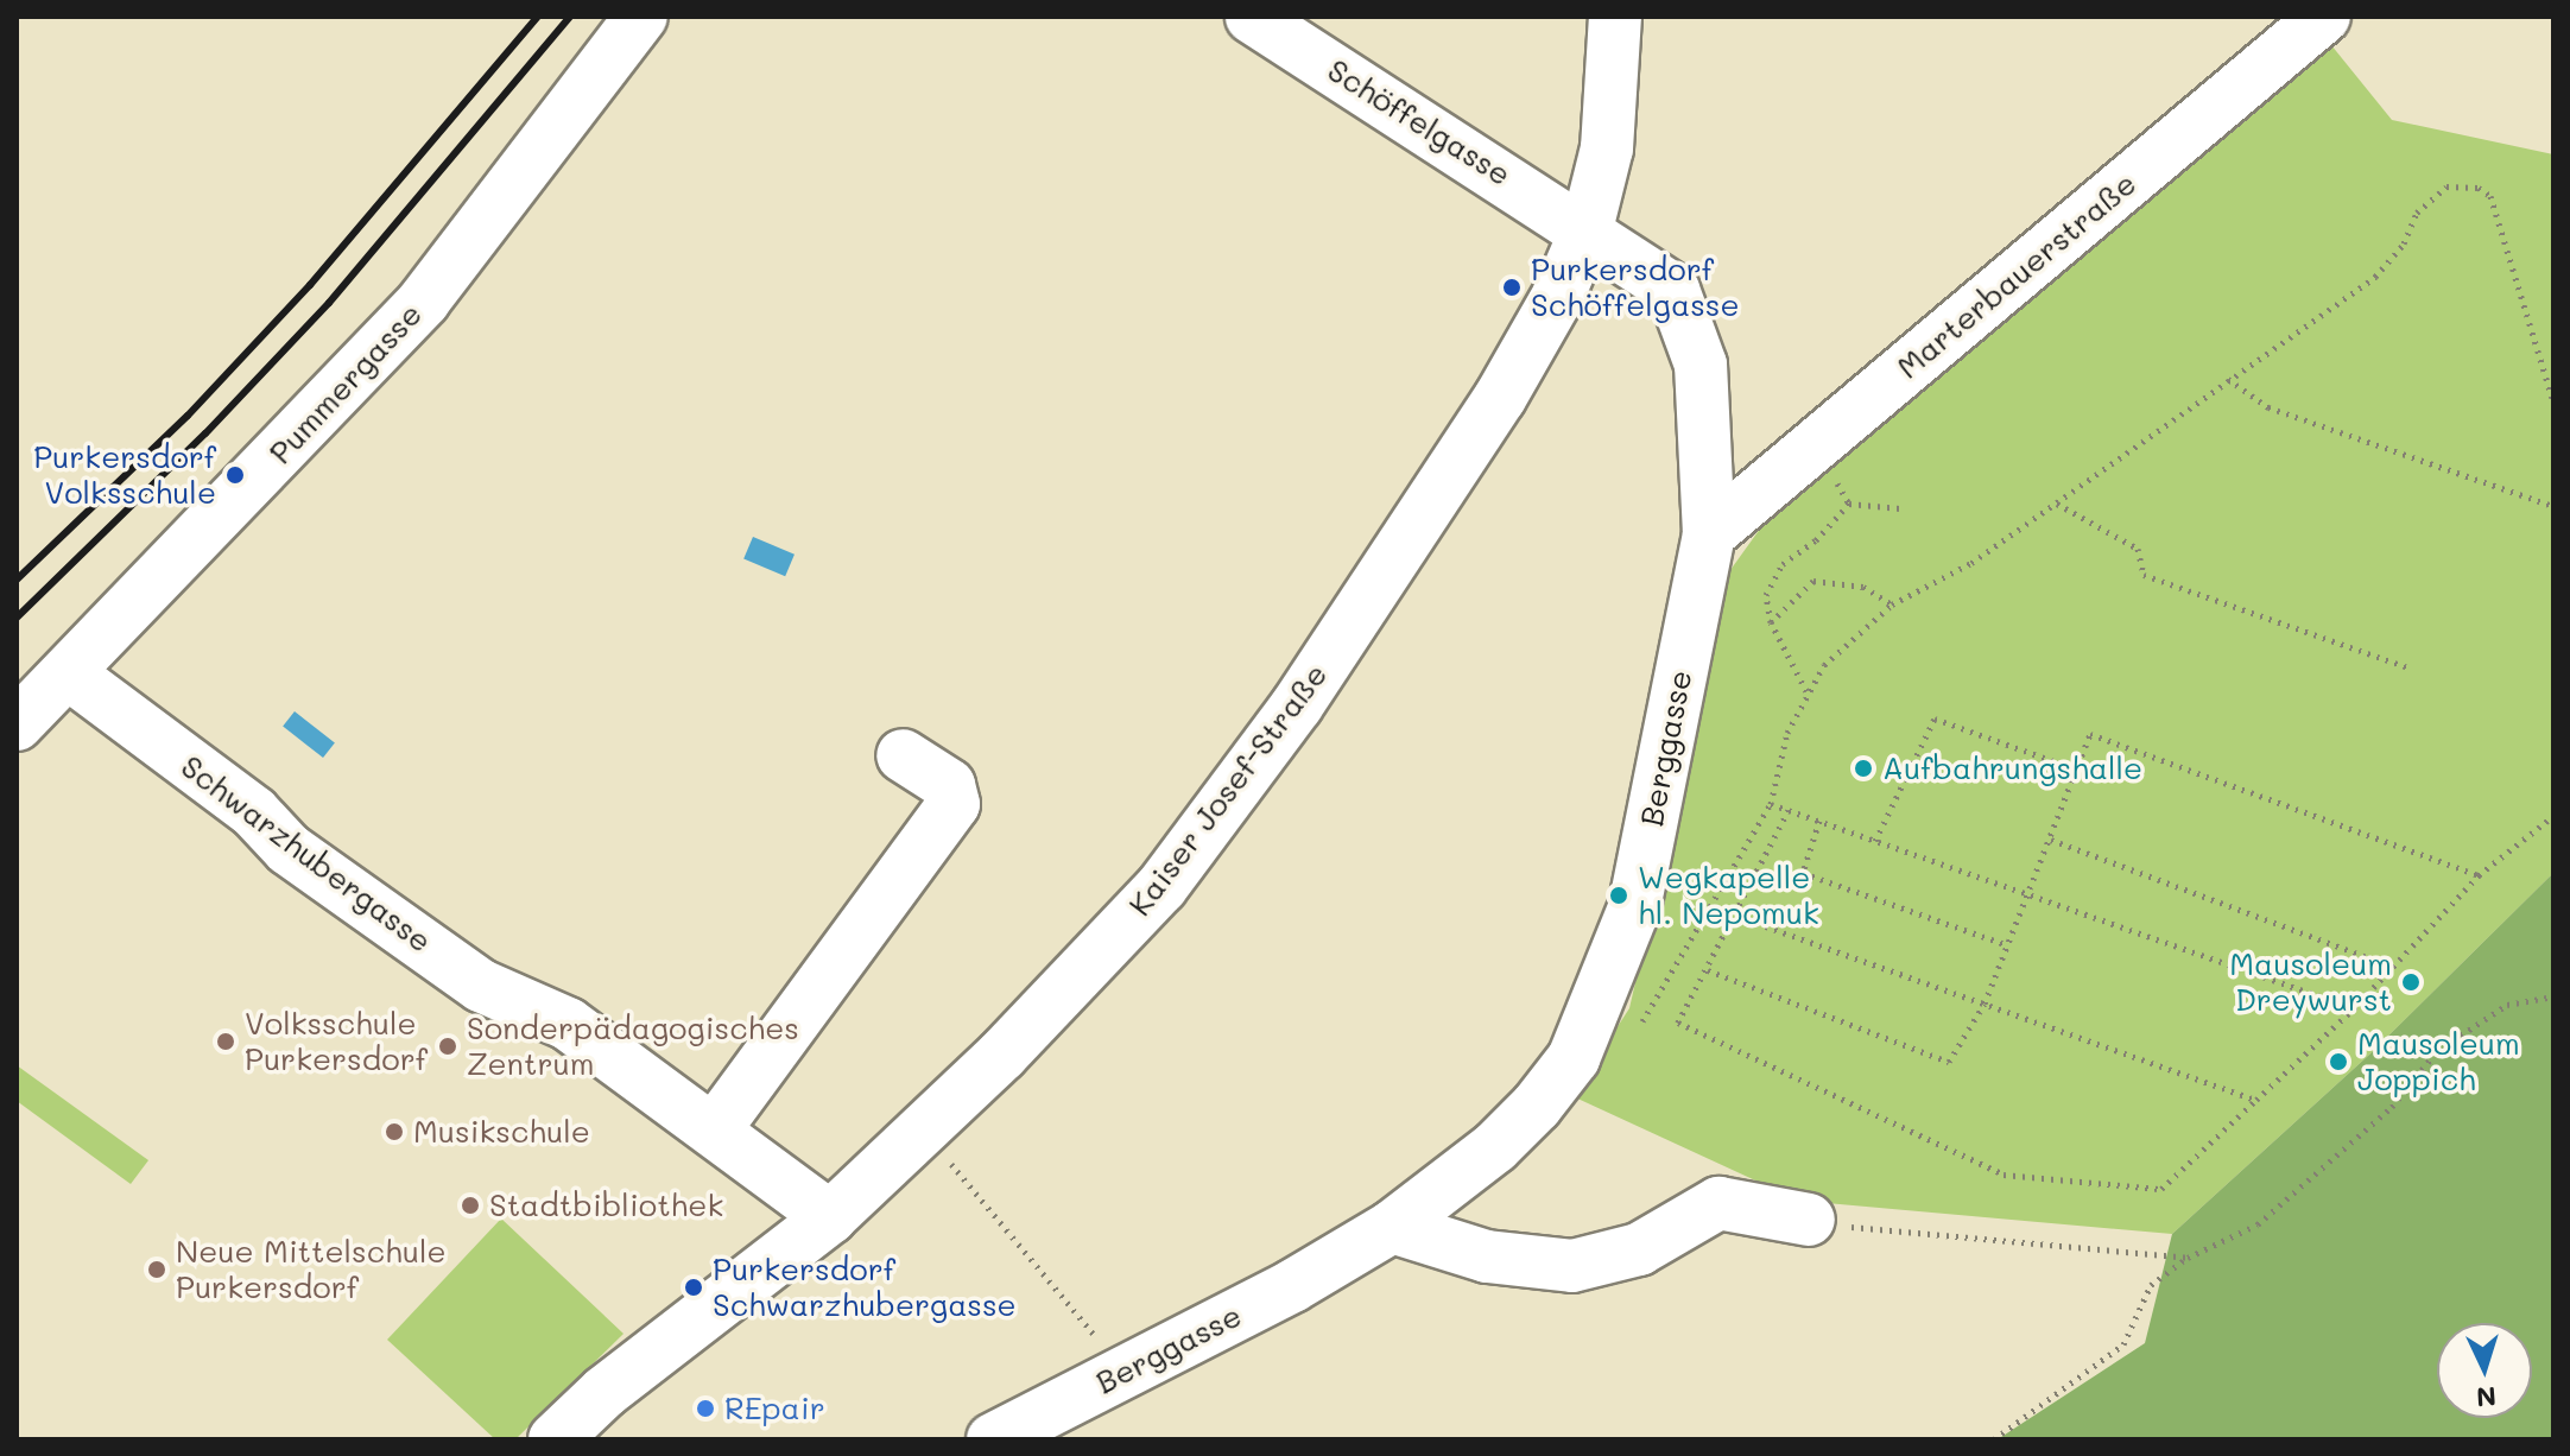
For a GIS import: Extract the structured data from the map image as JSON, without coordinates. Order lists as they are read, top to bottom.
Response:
{
  "streets": {
    "street": [
      "Schöffelgasse",
      "Marterbauerstraße",
      "Pummergasse",
      "Berggasse",
      "Kaiser Josef-Straße",
      "Schwarzhubergasse"
    ]
  },
  "crossings": [
    ["Schöffelgasse", "Berggasse"],
    ["Schöffelgasse", "Kaiser Josef-Straße"],
    ["Marterbauerstraße", "Berggasse"],
    ["Pummergasse", "Schwarzhubergasse"],
    ["Berggasse", "Kaiser Josef-Straße"],
    ["Kaiser Josef-Straße", "Schwarzhubergasse"]
  ],
  "places": [
    "Purkersdorf Schöffelgasse",
    "Purkersdorf Volksschule",
    "Aufbahrungshalle",
    "Wegkapelle hl. Nepomuk",
    "Mausoleum Dreywurst",
    "Volksschule Purkersdorf",
    "Sonderpädagogisches Zentrum",
    "Mausoleum Joppich",
    "Musikschule",
    "Stadtbibliothek",
    "Neue Mittelschule Purkersdorf",
    "Purkersdorf Schwarzhubergasse",
    "REpair"
  ],
  "north": "bottom"
}
